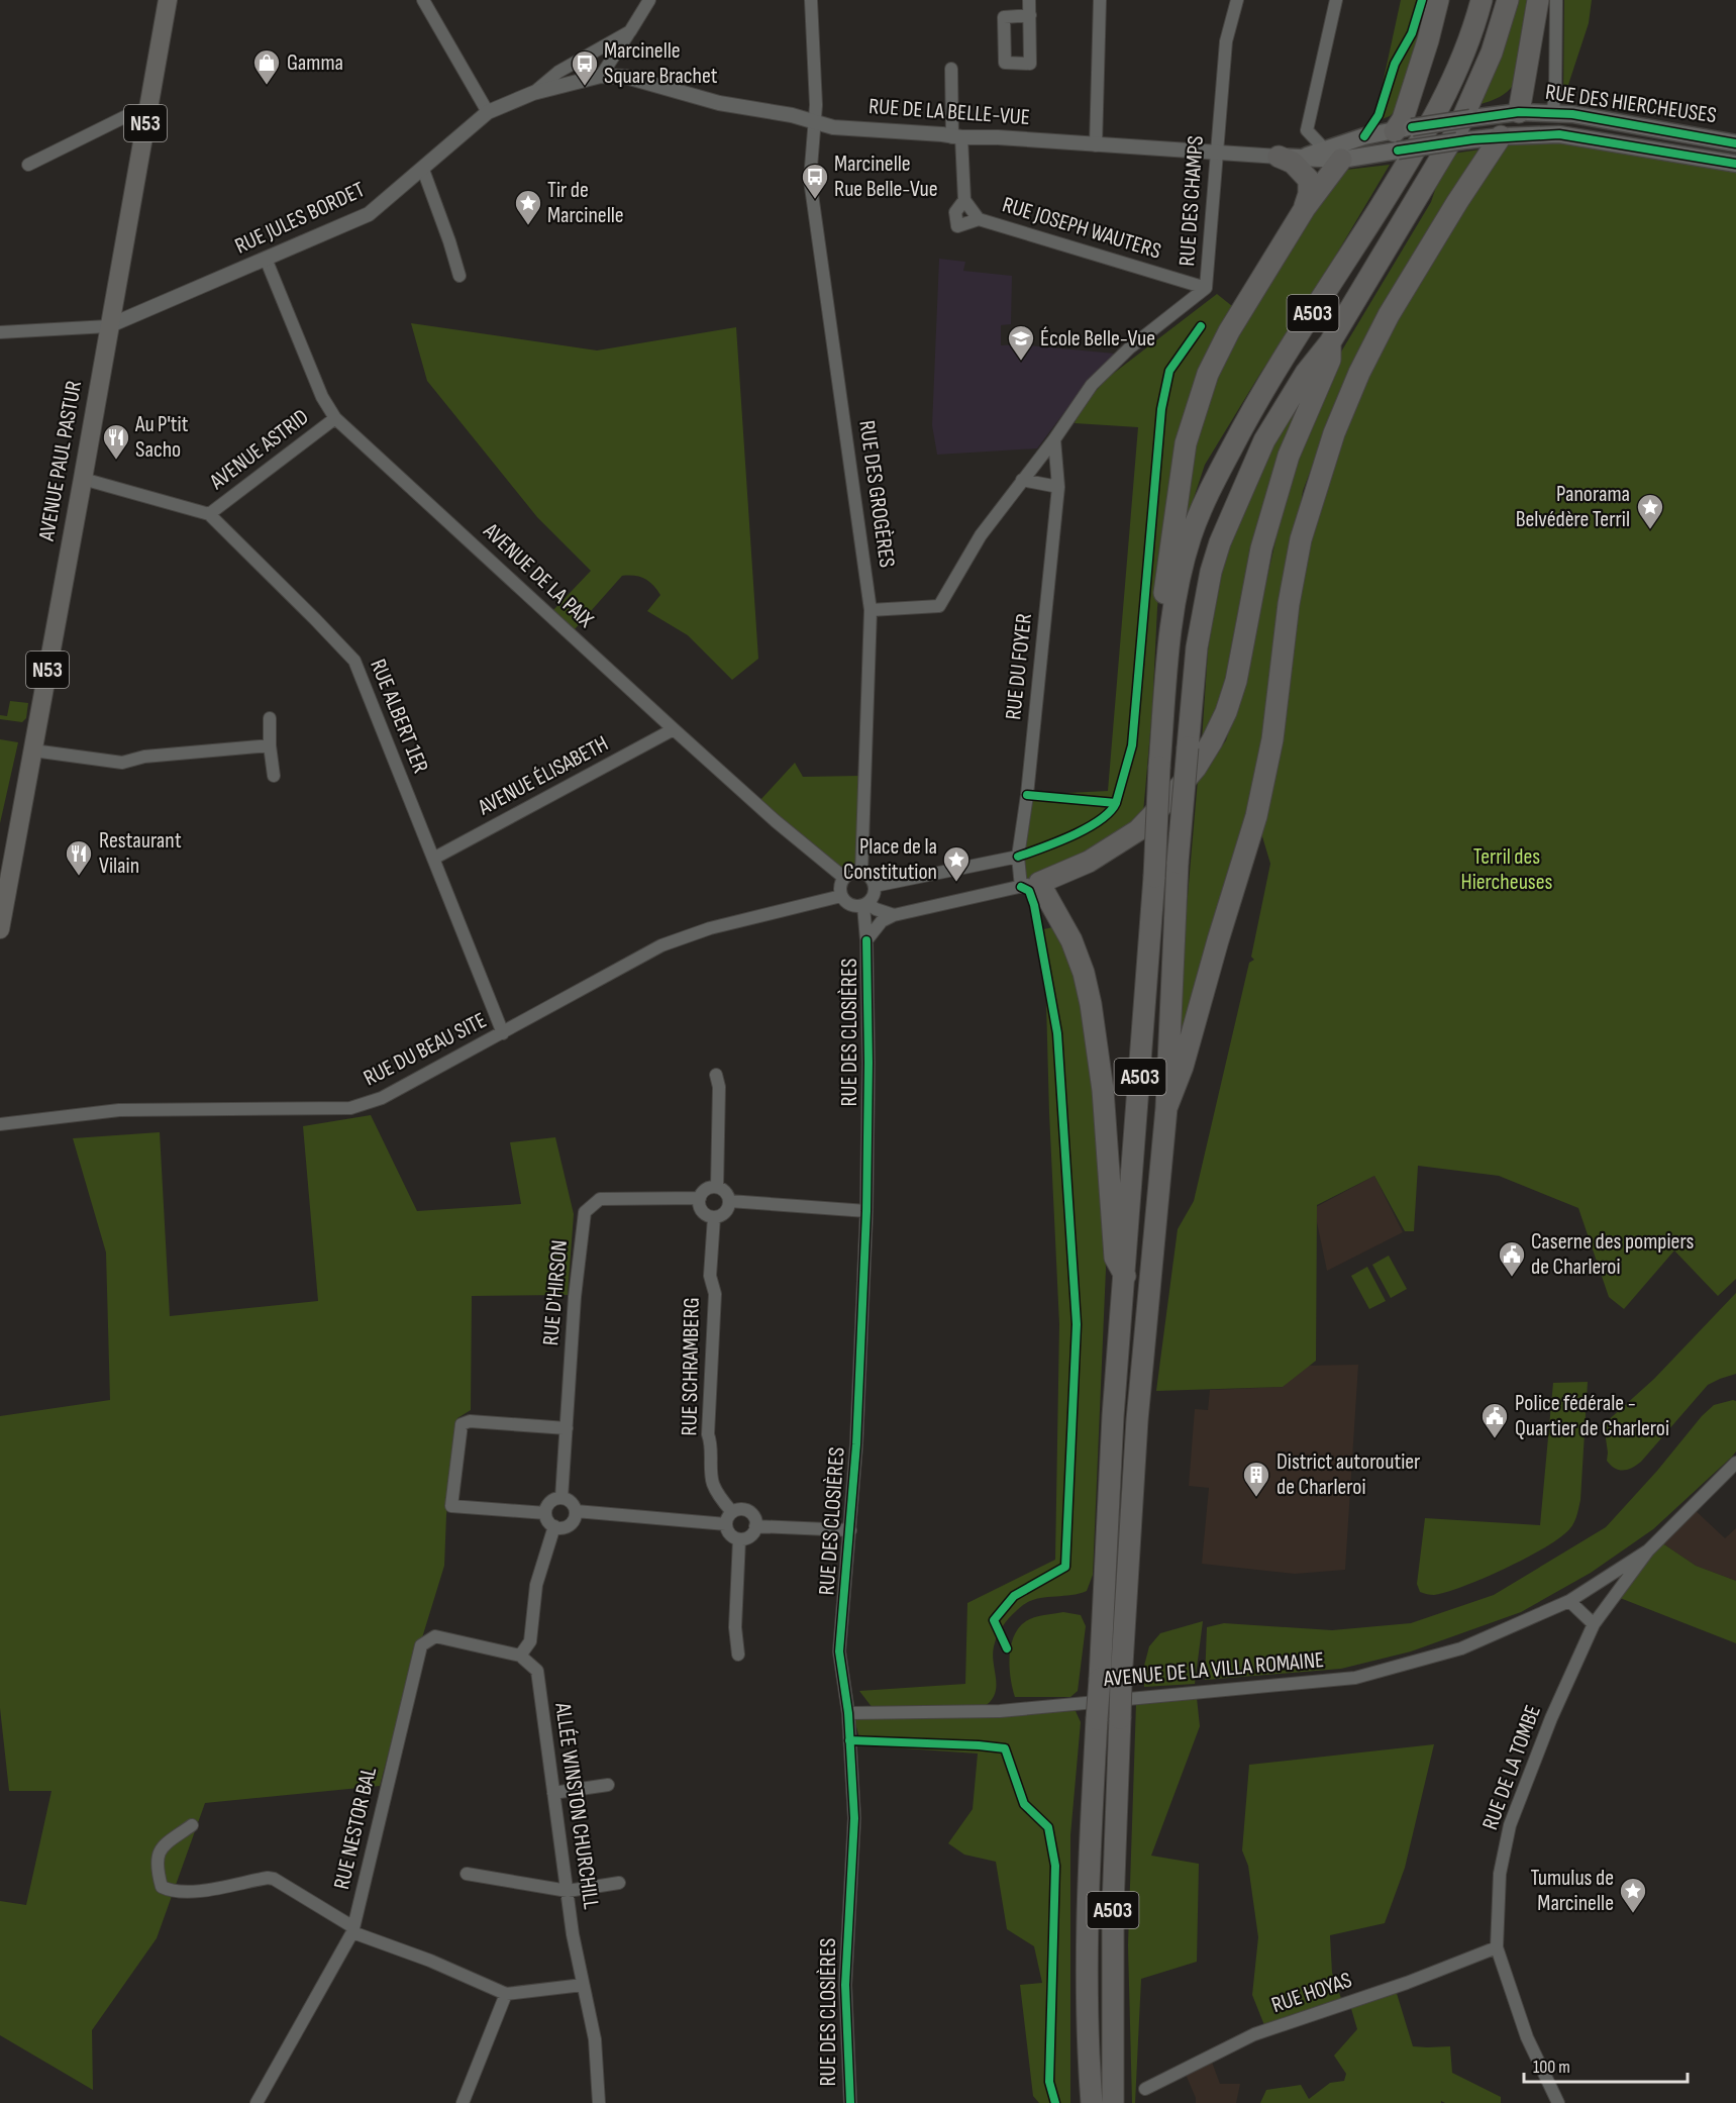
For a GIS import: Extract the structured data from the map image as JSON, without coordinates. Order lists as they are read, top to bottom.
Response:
{
  "streets": {
    "highway": ["A503"],
    "main road": [
      "RUE DES HIERCHEUSES",
      "RUE DE LA BELLE-VUE",
      "N53",
      "AVENUE PAUL PASTUR"
    ],
    "street": [
      "RUE DES CHAMPS",
      "RUE JULES BORDET",
      "RUE JOSEPH WAUTERS",
      "AVENUE ASTRID",
      "RUE DES GROGÈRES",
      "AVENUE DE LA PAIX",
      "RUE DU FOYER",
      "RUE ALBERT 1ER",
      "AVENUE ÉLISABETH",
      "RUE DES CLOSIÈRES",
      "RUE DU BEAU SITE",
      "RUE D'HIRSON",
      "RUE SCHRAMBERG",
      "AVENUE DE LA VILLA ROMAINE",
      "RUE DE LA TOMBE",
      "ALLÉE WINSTON CHURCHILL",
      "RUE NESTOR BAL",
      "RUE HOYAS"
    ]
  },
  "crossings": [
    ["RUE DES HIERCHEUSES", "RUE DE LA BELLE-VUE"],
    ["RUE DE LA BELLE-VUE", "RUE DES CHAMPS"],
    ["RUE DE LA BELLE-VUE", "RUE JULES BORDET"],
    ["RUE DE LA BELLE-VUE", "RUE JOSEPH WAUTERS"],
    ["RUE DE LA BELLE-VUE", "RUE DES GROGÈRES"],
    ["RUE DES CHAMPS", "RUE JOSEPH WAUTERS"],
    ["RUE DES CHAMPS", "RUE DES GROGÈRES"],
    ["RUE JULES BORDET", "AVENUE PAUL PASTUR"],
    ["RUE JULES BORDET", "AVENUE DE LA PAIX"],
    ["AVENUE ASTRID", "AVENUE DE LA PAIX"],
    ["AVENUE ASTRID", "RUE ALBERT 1ER"],
    ["AVENUE PAUL PASTUR", "RUE ALBERT 1ER"],
    ["RUE DES GROGÈRES", "AVENUE DE LA PAIX"],
    ["RUE DES GROGÈRES", "RUE DES CLOSIÈRES"],
    ["RUE DES GROGÈRES", "RUE DU BEAU SITE"],
    ["AVENUE DE LA PAIX", "AVENUE ÉLISABETH"],
    ["AVENUE DE LA PAIX", "RUE DES CLOSIÈRES"],
    ["AVENUE DE LA PAIX", "RUE DU BEAU SITE"],
    ["RUE ALBERT 1ER", "AVENUE ÉLISABETH"],
    ["RUE ALBERT 1ER", "RUE DU BEAU SITE"],
    ["RUE DES CLOSIÈRES", "RUE DU BEAU SITE"],
    ["RUE DES CLOSIÈRES", "AVENUE DE LA VILLA ROMAINE"],
    ["RUE D'HIRSON", "RUE SCHRAMBERG"],
    ["AVENUE DE LA VILLA ROMAINE", "RUE DE LA TOMBE"],
    ["RUE DE LA TOMBE", "RUE HOYAS"],
    ["ALLÉE WINSTON CHURCHILL", "RUE NESTOR BAL"]
  ],
  "parks": ["Terril des Hiercheuses"],
  "places": {
    "shop": ["Gamma"],
    "bus stop": ["Marcinelle Square Brachet", "Marcinelle Rue Belle-Vue"],
    "place": [
      "Tir de Marcinelle",
      "Panorama Belvédère Terril",
      "Place de la Constitution",
      "Tumulus de Marcinelle"
    ],
    "school or university": ["École Belle-Vue"],
    "restaurant": ["Au P'tit Sacho", "Restaurant Vilain"],
    "public building": ["Caserne des pompiers de Charleroi", "Police fédérale - Quartier de Charleroi"],
    "building": ["District autoroutier de Charleroi"]
  },
  "scale_bar": "100 m"
}
